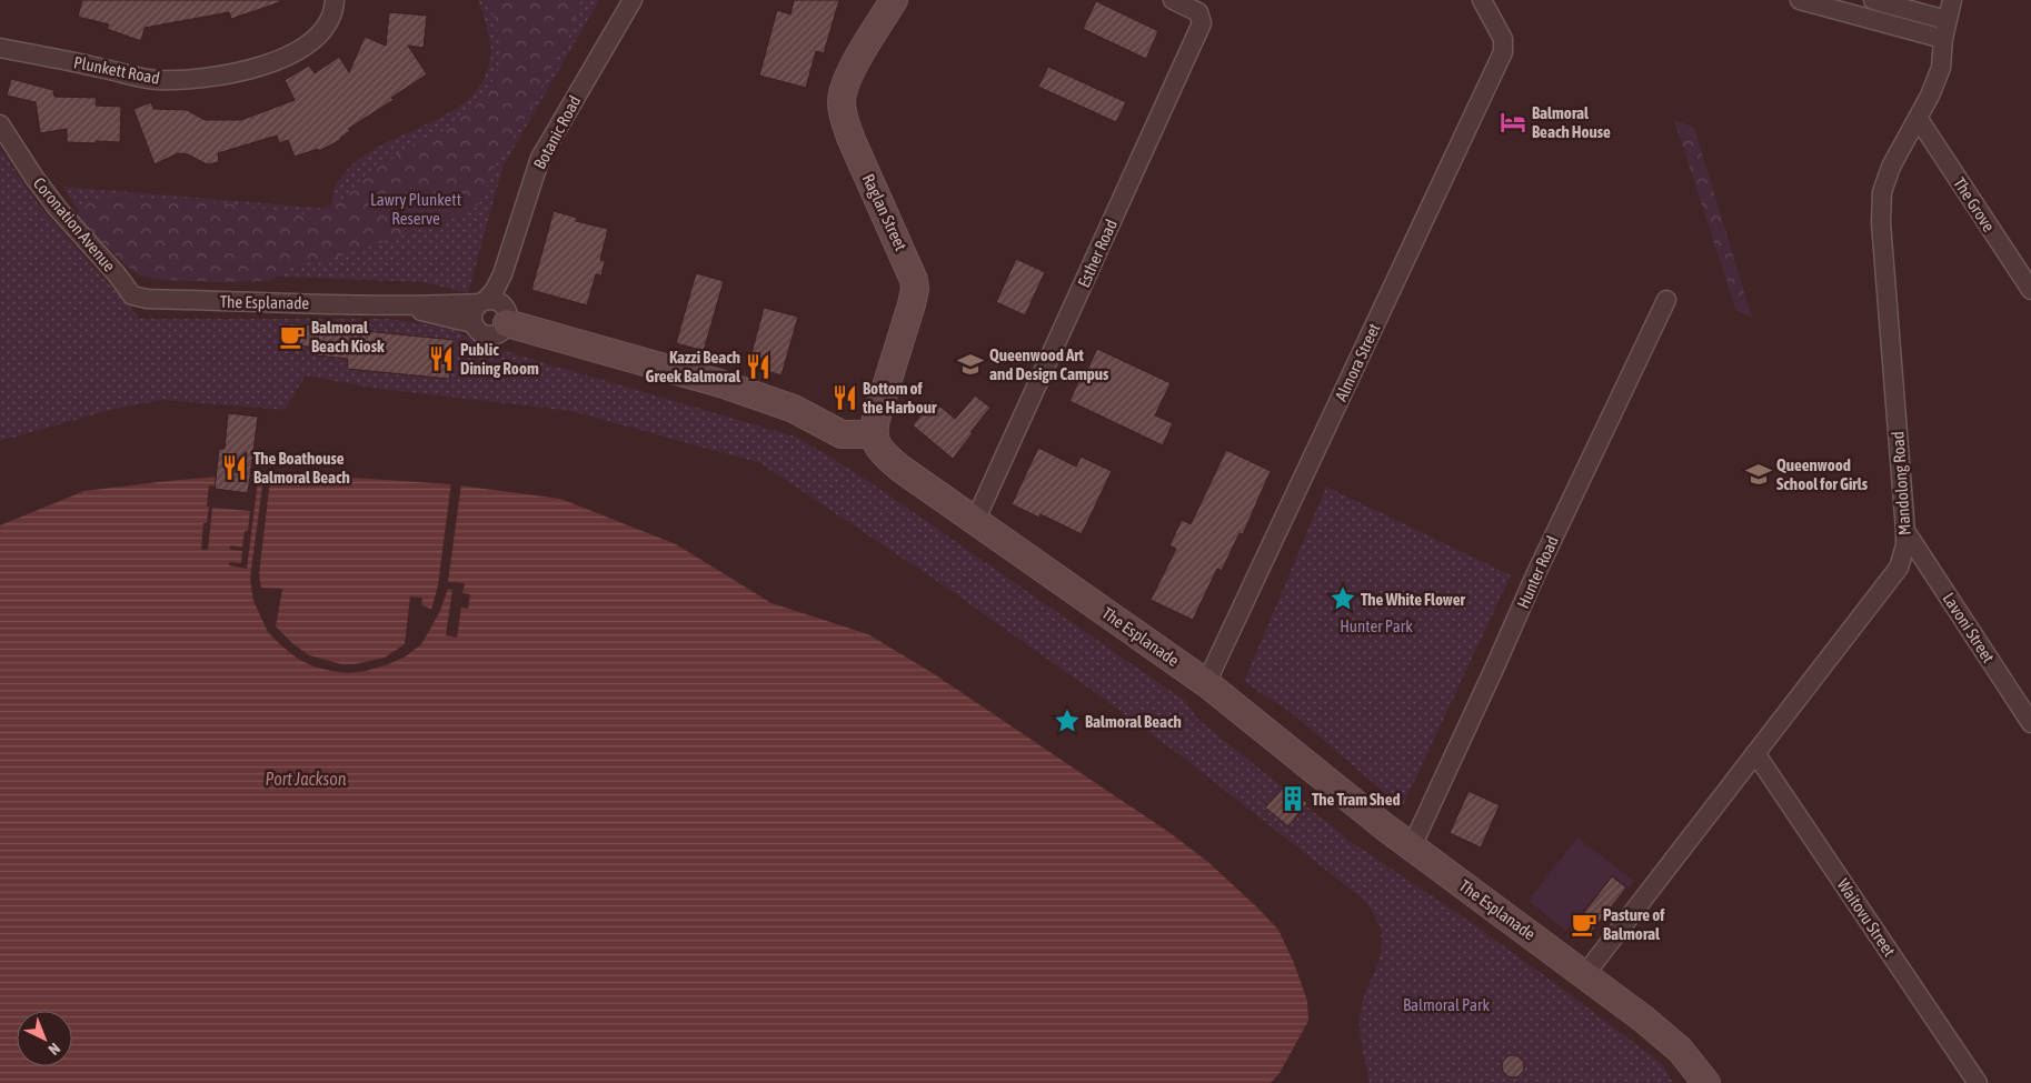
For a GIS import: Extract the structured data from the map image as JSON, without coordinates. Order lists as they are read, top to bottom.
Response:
{
  "streets": {
    "street": [
      "Plunkett Road",
      "Botanic Road",
      "The Grove",
      "Raglan Street",
      "Coronation Avenue",
      "Esther Road",
      "The Esplanade",
      "Almora Street",
      "Mandolong Road",
      "Hunter Road",
      "Lavoni Street",
      "Waitovu Street"
    ]
  },
  "crossings": [
    ["Botanic Road", "The Esplanade"],
    ["The Grove", "Mandolong Road"],
    ["Raglan Street", "The Esplanade"],
    ["Coronation Avenue", "The Esplanade"],
    ["Esther Road", "The Esplanade"],
    ["The Esplanade", "Almora Street"],
    ["The Esplanade", "Mandolong Road"],
    ["The Esplanade", "Hunter Road"],
    ["Mandolong Road", "Lavoni Street"],
    ["Mandolong Road", "Waitovu Street"]
  ],
  "water": ["Port Jackson"],
  "parks": ["Lawry Plunkett Reserve", "Hunter Park", "Balmoral Park"],
  "places": {
    "hotel": ["Balmoral Beach House"],
    "cafe": ["Balmoral Beach Kiosk", "Pasture of Balmoral"],
    "restaurant": [
      "Public Dining Room",
      "Kazzi Beach Greek Balmoral",
      "Bottom of the Harbour",
      "The Boathouse Balmoral Beach"
    ],
    "school or university": ["Queenwood Art and Design Campus", "Queenwood School for Girls"],
    "place": ["The White Flower", "Balmoral Beach"],
    "building": ["The Tram Shed"]
  },
  "north": "bottom right"
}
